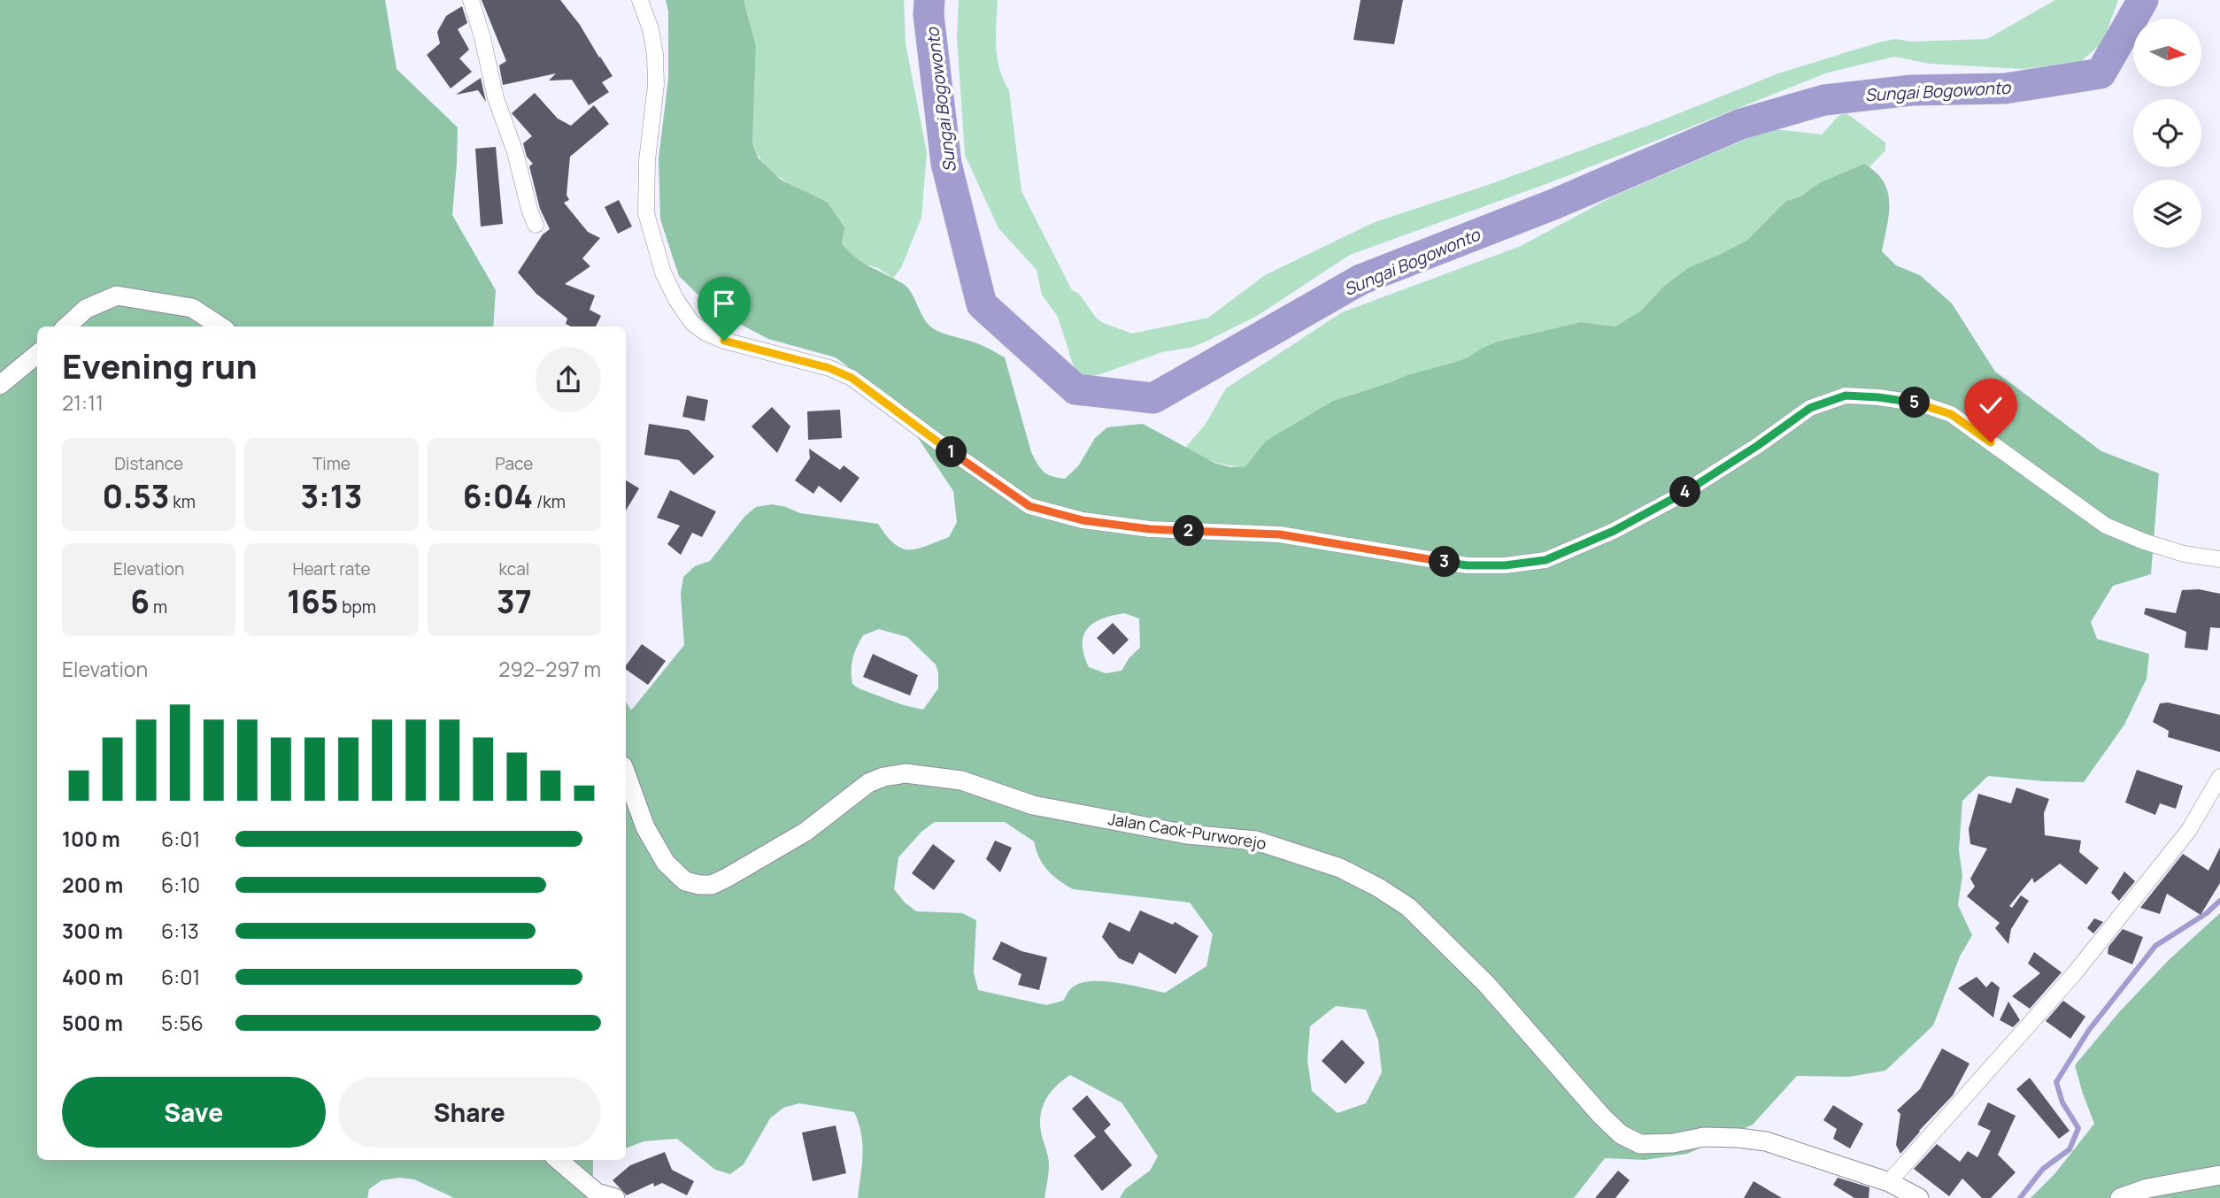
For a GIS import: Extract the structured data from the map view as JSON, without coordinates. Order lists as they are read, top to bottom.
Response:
{
  "streets": {
    "street": ["Jalan Caok-Purworejo"]
  },
  "water": ["Sungai Bogowonto"],
  "north": "right",
  "page": {
    "heading": ["Evening run", "21:11"],
    "pins": [
      "5",
      "1",
      "4",
      "2",
      "3"
    ],
    "stats": [
      ["Distance", "0.53 km"],
      ["Time", "3:13"],
      ["Pace", "6:04 /km"],
      ["Elevation", "6 m"],
      ["Heart rate", "165 bpm"],
      ["kcal", "37"]
    ],
    "chart": ["Elevation", "292–297 m"],
    "list": [
      {
        "name": "100 m",
        "note": "6:01"
      },
      {
        "name": "200 m",
        "note": "6:10"
      },
      {
        "name": "300 m",
        "note": "6:13"
      },
      {
        "name": "400 m",
        "note": "6:01"
      },
      {
        "name": "500 m",
        "note": "5:56"
      }
    ],
    "buttons": ["Save", "Share"]
  }
}
